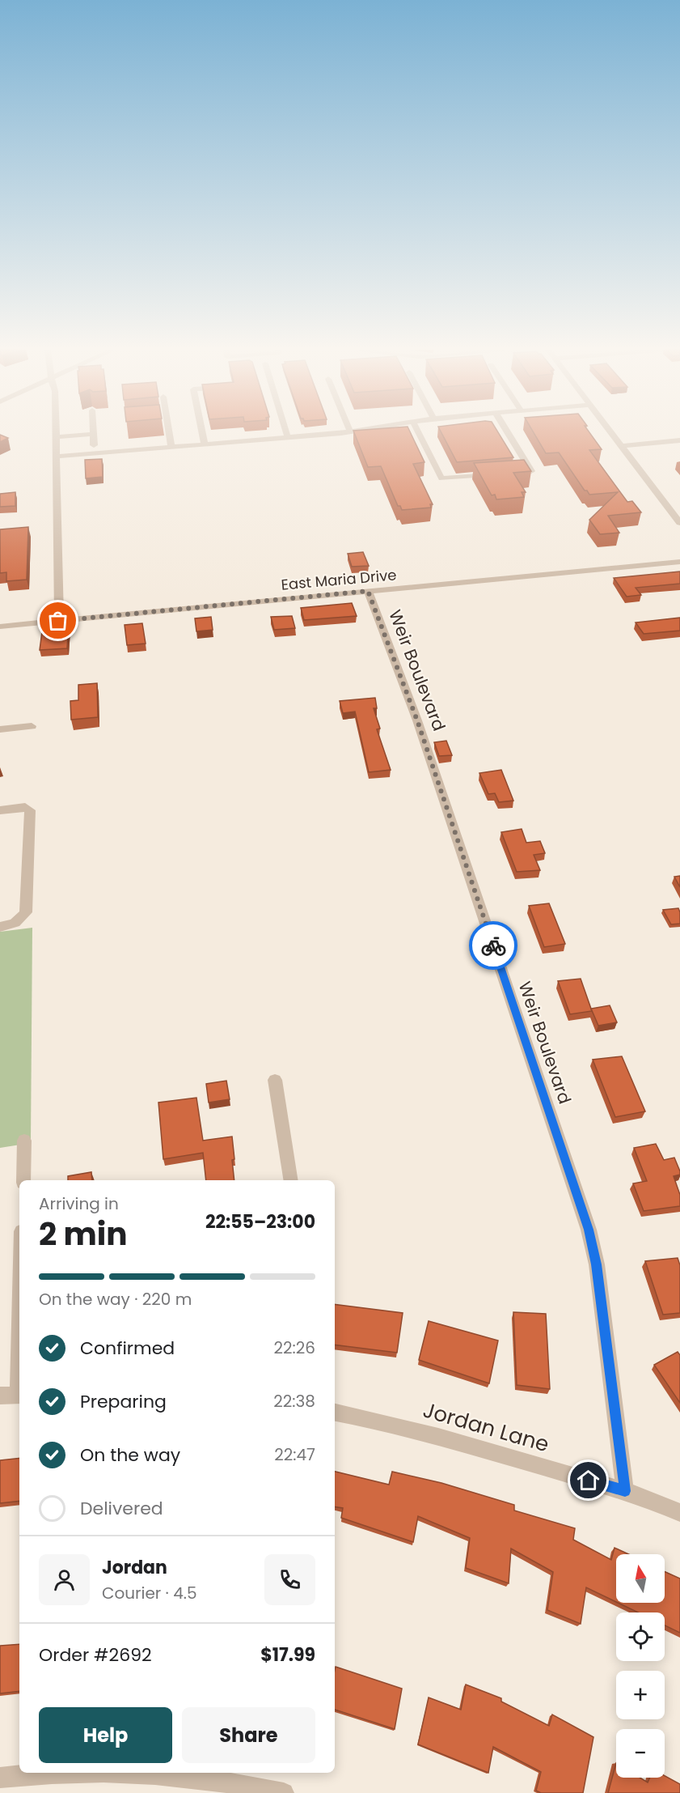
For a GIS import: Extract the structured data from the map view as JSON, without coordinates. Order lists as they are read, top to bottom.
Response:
{
  "streets": {
    "street": ["East Maria Drive", "Weir Boulevard", "Jordan Lane"]
  },
  "crossings": [
    ["East Maria Drive", "Weir Boulevard"],
    ["Weir Boulevard", "Jordan Lane"]
  ],
  "north": "top",
  "page": {
    "heading": ["2 min", "Arriving in", "22:55–23:00"],
    "panel": [
      "Jordan",
      "Courier · 4.5",
      "Order #2692",
      "$17.99"
    ],
    "bar": "On the way · 220 m",
    "list": [
      ["Confirmed", "22:26"],
      ["Preparing", "22:38"],
      ["On the way", "22:47"],
      "Delivered"
    ],
    "map_buttons": ["+", "−"],
    "buttons": ["Help", "Share"]
  }
}
